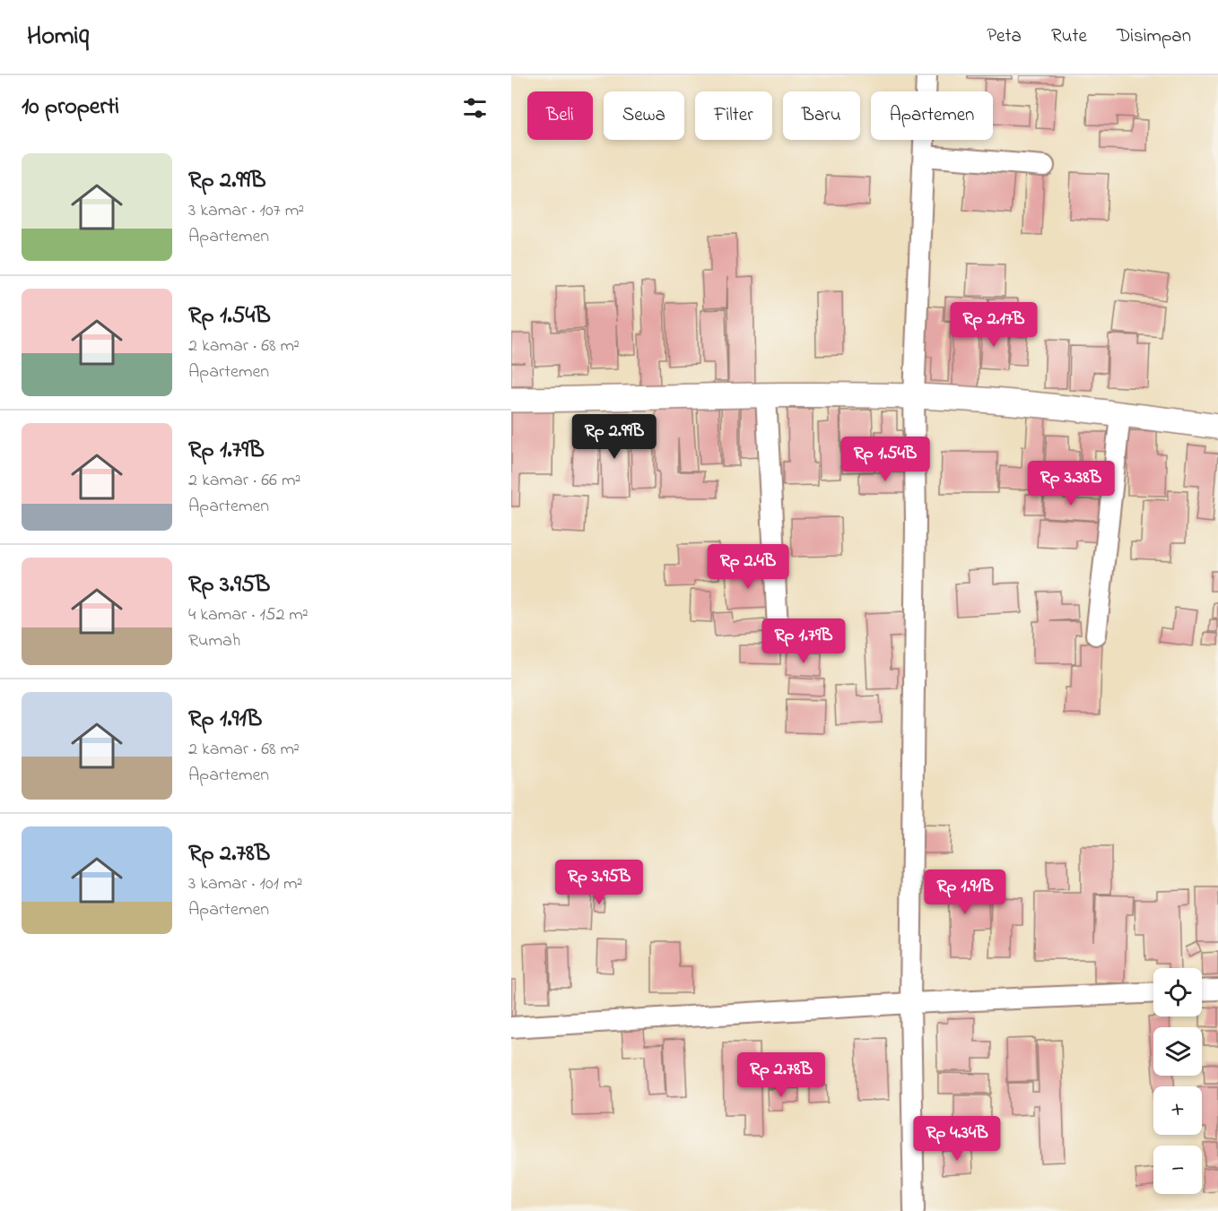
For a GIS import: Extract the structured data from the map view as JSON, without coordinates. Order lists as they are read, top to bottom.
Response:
{
  "page": {
    "header": "Homiq",
    "nav": ["Peta", "Rute", "Disimpan"],
    "heading": "10 properti",
    "chip": [
      "Beli",
      "Sewa",
      "Filter",
      "Baru",
      "Apartemen"
    ],
    "list": [
      {
        "name": "Rp 2.99B",
        "note": "3 kamar · 107 m² · Apartemen"
      },
      {
        "name": "Rp 1.54B",
        "note": "2 kamar · 68 m² · Apartemen"
      },
      {
        "name": "Rp 1.79B",
        "note": "2 kamar · 66 m² · Apartemen"
      },
      {
        "name": "Rp 3.95B",
        "note": "4 kamar · 152 m² · Rumah"
      },
      {
        "name": "Rp 1.91B",
        "note": "2 kamar · 68 m² · Apartemen"
      },
      {
        "name": "Rp 2.78B",
        "note": "3 kamar · 101 m² · Apartemen"
      }
    ],
    "price": [
      "Rp 2.17B",
      "Rp 2.99B",
      "Rp 1.54B",
      "Rp 3.38B",
      "Rp 2.4B",
      "Rp 1.79B",
      "Rp 3.95B",
      "Rp 1.91B",
      "Rp 2.78B",
      "Rp 4.34B"
    ],
    "map_buttons": ["+", "−"]
  }
}
